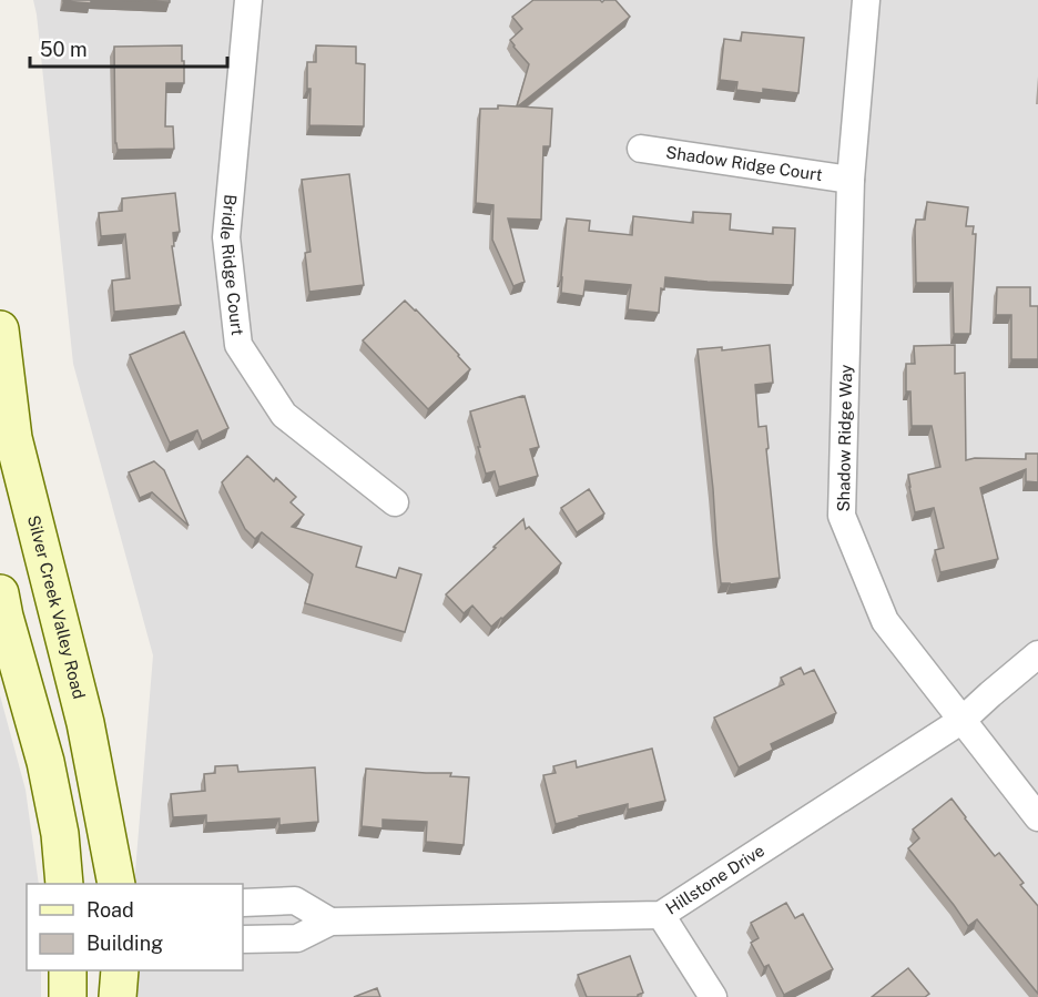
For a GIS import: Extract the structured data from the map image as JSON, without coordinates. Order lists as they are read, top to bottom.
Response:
{
  "streets": {
    "main road": ["Silver Creek Valley Road"],
    "street": [
      "Shadow Ridge Court",
      "Bridle Ridge Court",
      "Shadow Ridge Way",
      "Hillstone Drive"
    ]
  },
  "crossings": [
    ["Shadow Ridge Court", "Shadow Ridge Way"],
    ["Shadow Ridge Way", "Hillstone Drive"]
  ],
  "legend": ["Road", "Building"],
  "scale_bar": "50 m"
}
